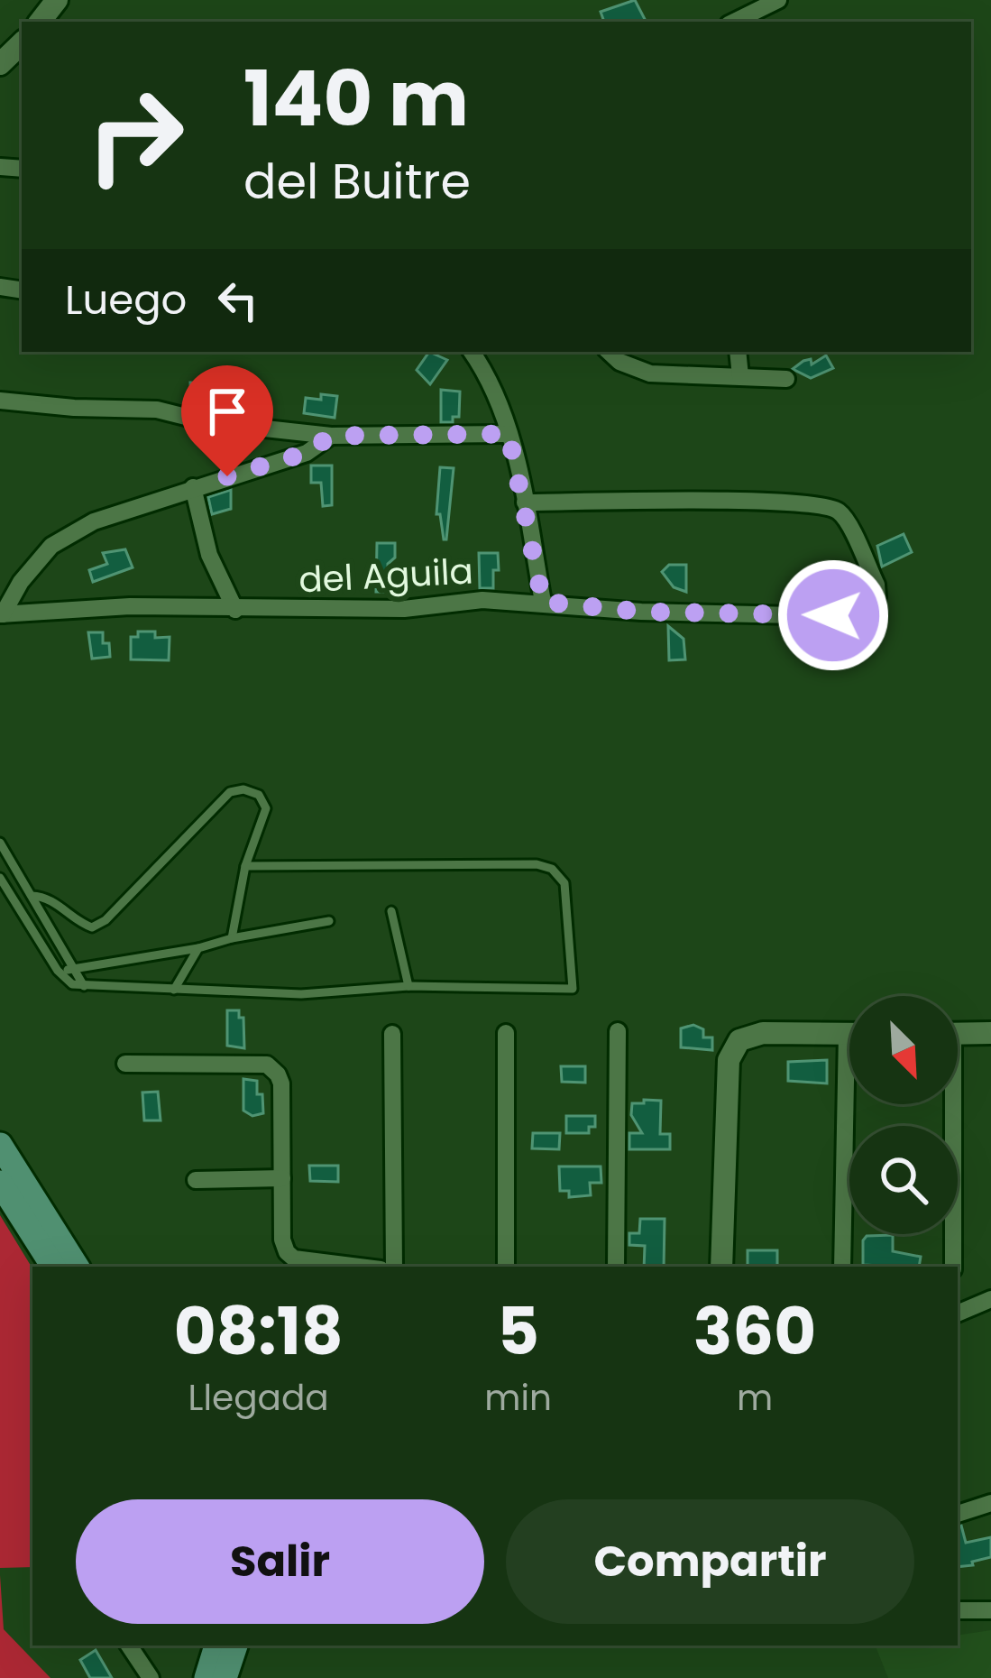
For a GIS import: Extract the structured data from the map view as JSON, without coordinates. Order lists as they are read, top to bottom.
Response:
{
  "streets": {
    "street": ["del Aguila"]
  },
  "north": "bottom right",
  "page": {
    "turn": ["140 m", "del Buitre"],
    "then": "Luego",
    "eta": [
      "08:18",
      "Llegada",
      "5",
      "min",
      "360",
      "m"
    ],
    "buttons": ["Salir", "Compartir"]
  }
}
